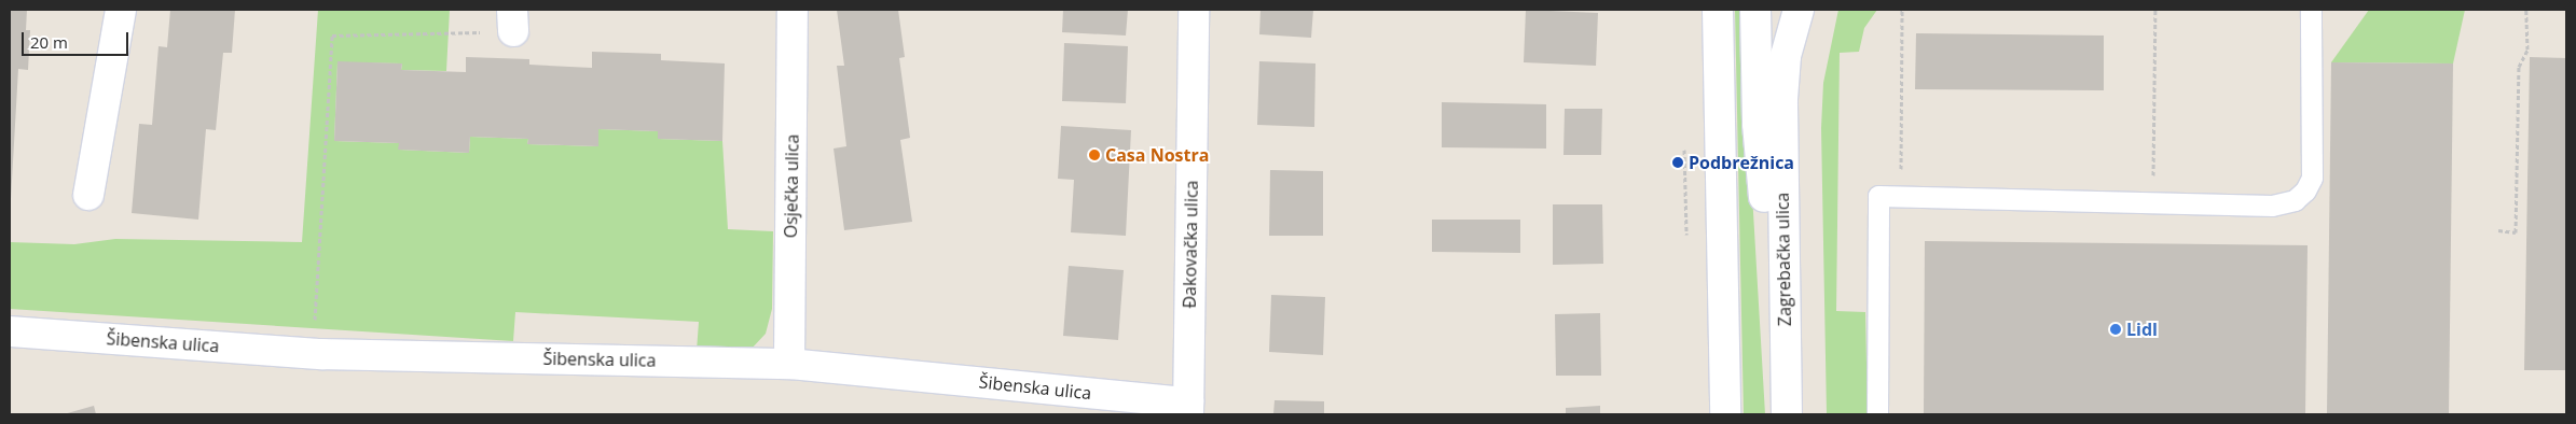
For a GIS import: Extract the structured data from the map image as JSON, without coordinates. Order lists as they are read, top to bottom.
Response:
{
  "streets": {
    "street": [
      "Osječka ulica",
      "Đakovačka ulica",
      "Zagrebačka ulica",
      "Šibenska ulica"
    ]
  },
  "crossings": [
    ["Osječka ulica", "Šibenska ulica"],
    ["Đakovačka ulica", "Šibenska ulica"]
  ],
  "places": ["Casa Nostra", "Podbrežnica", "Lidl"],
  "scale_bar": "20 m"
}
